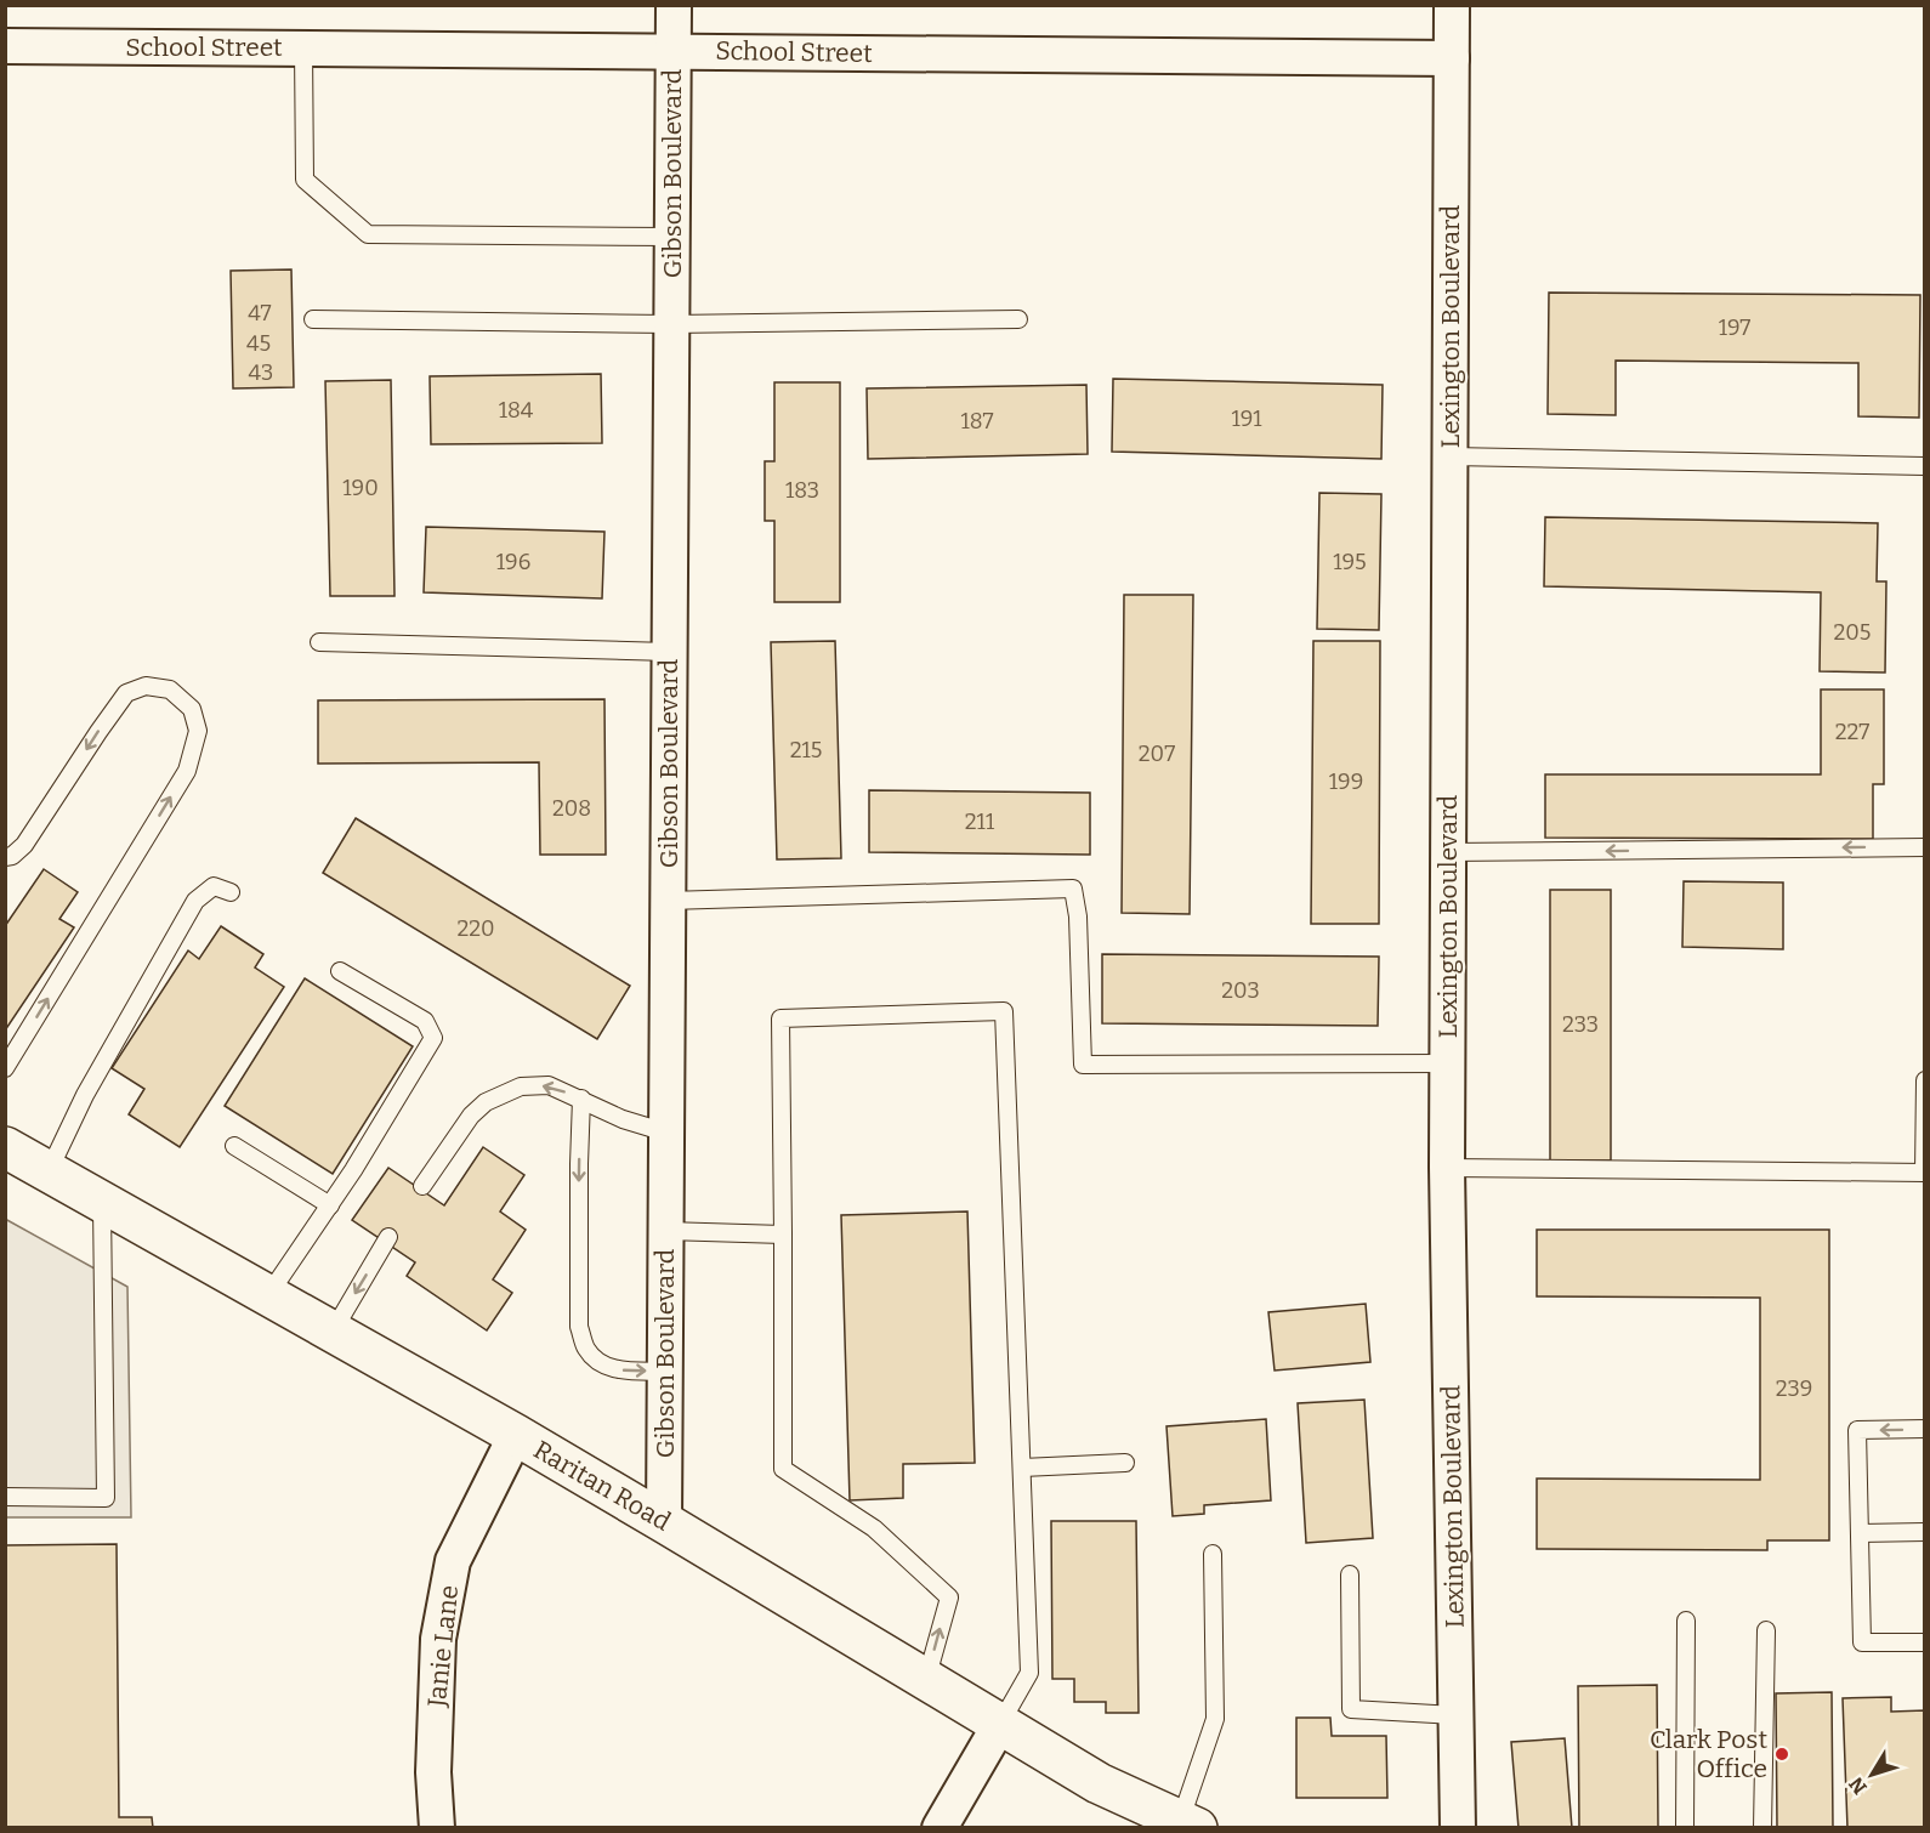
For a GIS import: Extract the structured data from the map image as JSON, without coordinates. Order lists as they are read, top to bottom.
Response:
{
  "streets": {
    "main road": ["Raritan Road"],
    "street": [
      "School Street",
      "Gibson Boulevard",
      "Lexington Boulevard",
      "Janie Lane"
    ]
  },
  "crossings": [
    ["School Street", "Gibson Boulevard"],
    ["School Street", "Lexington Boulevard"],
    ["Gibson Boulevard", "Raritan Road"],
    ["Raritan Road", "Janie Lane"]
  ],
  "places": ["Clark Post Office"],
  "house_numbers": [
    "47",
    "197",
    "45",
    "43",
    "184",
    "191",
    "187",
    "190",
    "183",
    "196",
    "195",
    "205",
    "227",
    "215",
    "207",
    "199",
    "208",
    "211",
    "220",
    "203",
    "233",
    "239"
  ],
  "north": "bottom left"
}
